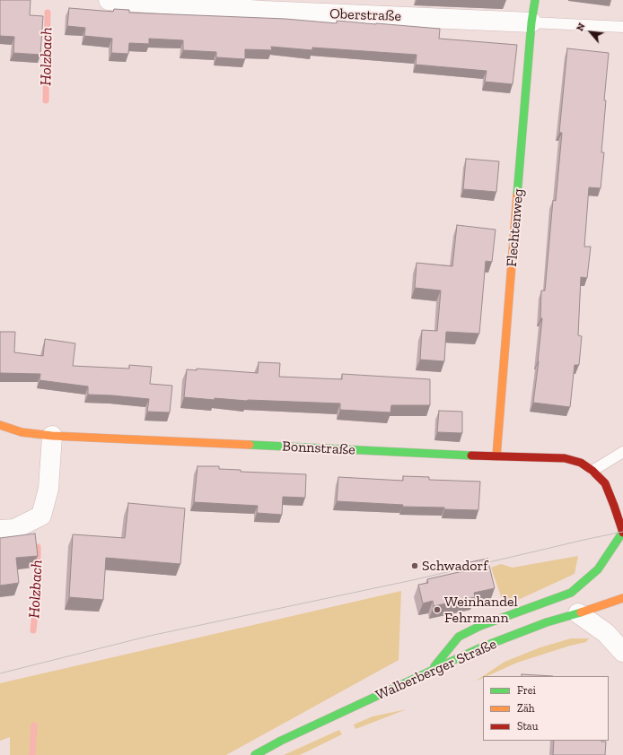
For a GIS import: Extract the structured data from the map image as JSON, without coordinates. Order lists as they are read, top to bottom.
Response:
{
  "streets": {
    "street": [
      "Oberstraße",
      "Flechtenweg",
      "Bonnstraße",
      "Walberberger Straße"
    ]
  },
  "crossings": [
    ["Oberstraße", "Flechtenweg"],
    ["Flechtenweg", "Bonnstraße"],
    ["Bonnstraße", "Walberberger Straße"]
  ],
  "water": ["Holzbach"],
  "places": ["Schwadorf", "Weinhandel Fehrmann"],
  "legend": ["Frei", "Zäh", "Stau"],
  "north": "top left"
}
